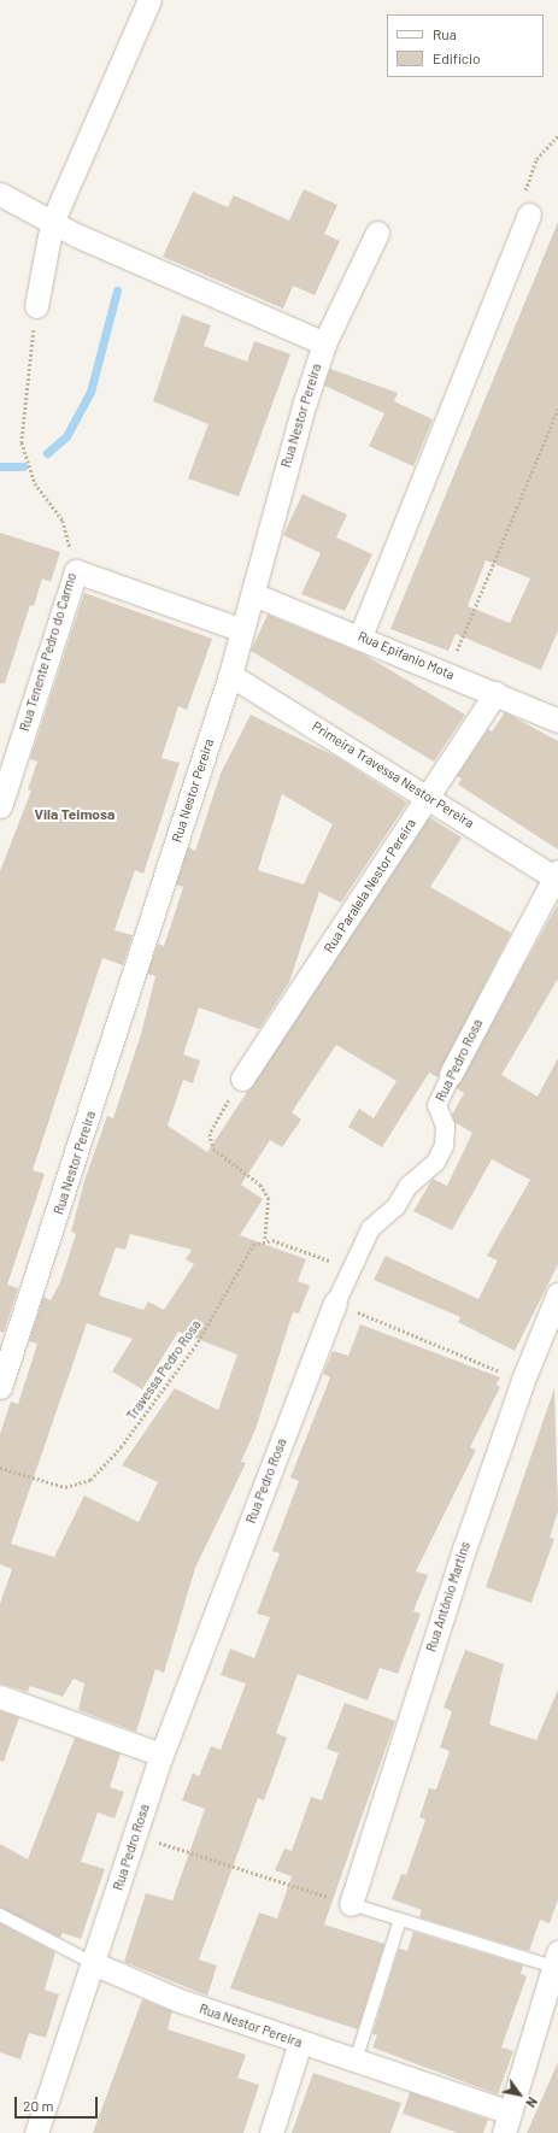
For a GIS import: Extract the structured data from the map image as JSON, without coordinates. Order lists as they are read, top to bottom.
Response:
{
  "streets": {
    "street": [
      "Rua Nestor Pereira",
      "Rua Tenente Pedro do Carmo",
      "Rua Epifanio Mota",
      "Primeira Travessa Nestor Pereira",
      "Rua Paralela Nestor Pereira",
      "Rua Pedro Rosa",
      "Rua Antônio Martins"
    ],
    "path": ["Travessa Pedro Rosa"]
  },
  "crossings": [
    ["Rua Nestor Pereira", "Rua Epifanio Mota"],
    ["Rua Nestor Pereira", "Primeira Travessa Nestor Pereira"],
    ["Rua Nestor Pereira", "Rua Pedro Rosa"],
    ["Rua Epifanio Mota", "Rua Paralela Nestor Pereira"],
    ["Primeira Travessa Nestor Pereira", "Rua Paralela Nestor Pereira"],
    ["Primeira Travessa Nestor Pereira", "Rua Pedro Rosa"]
  ],
  "districts": ["Vila Teimosa"],
  "legend": ["Rua", "Edifício"],
  "scale_bar": "20 m",
  "north": "bottom right"
}
